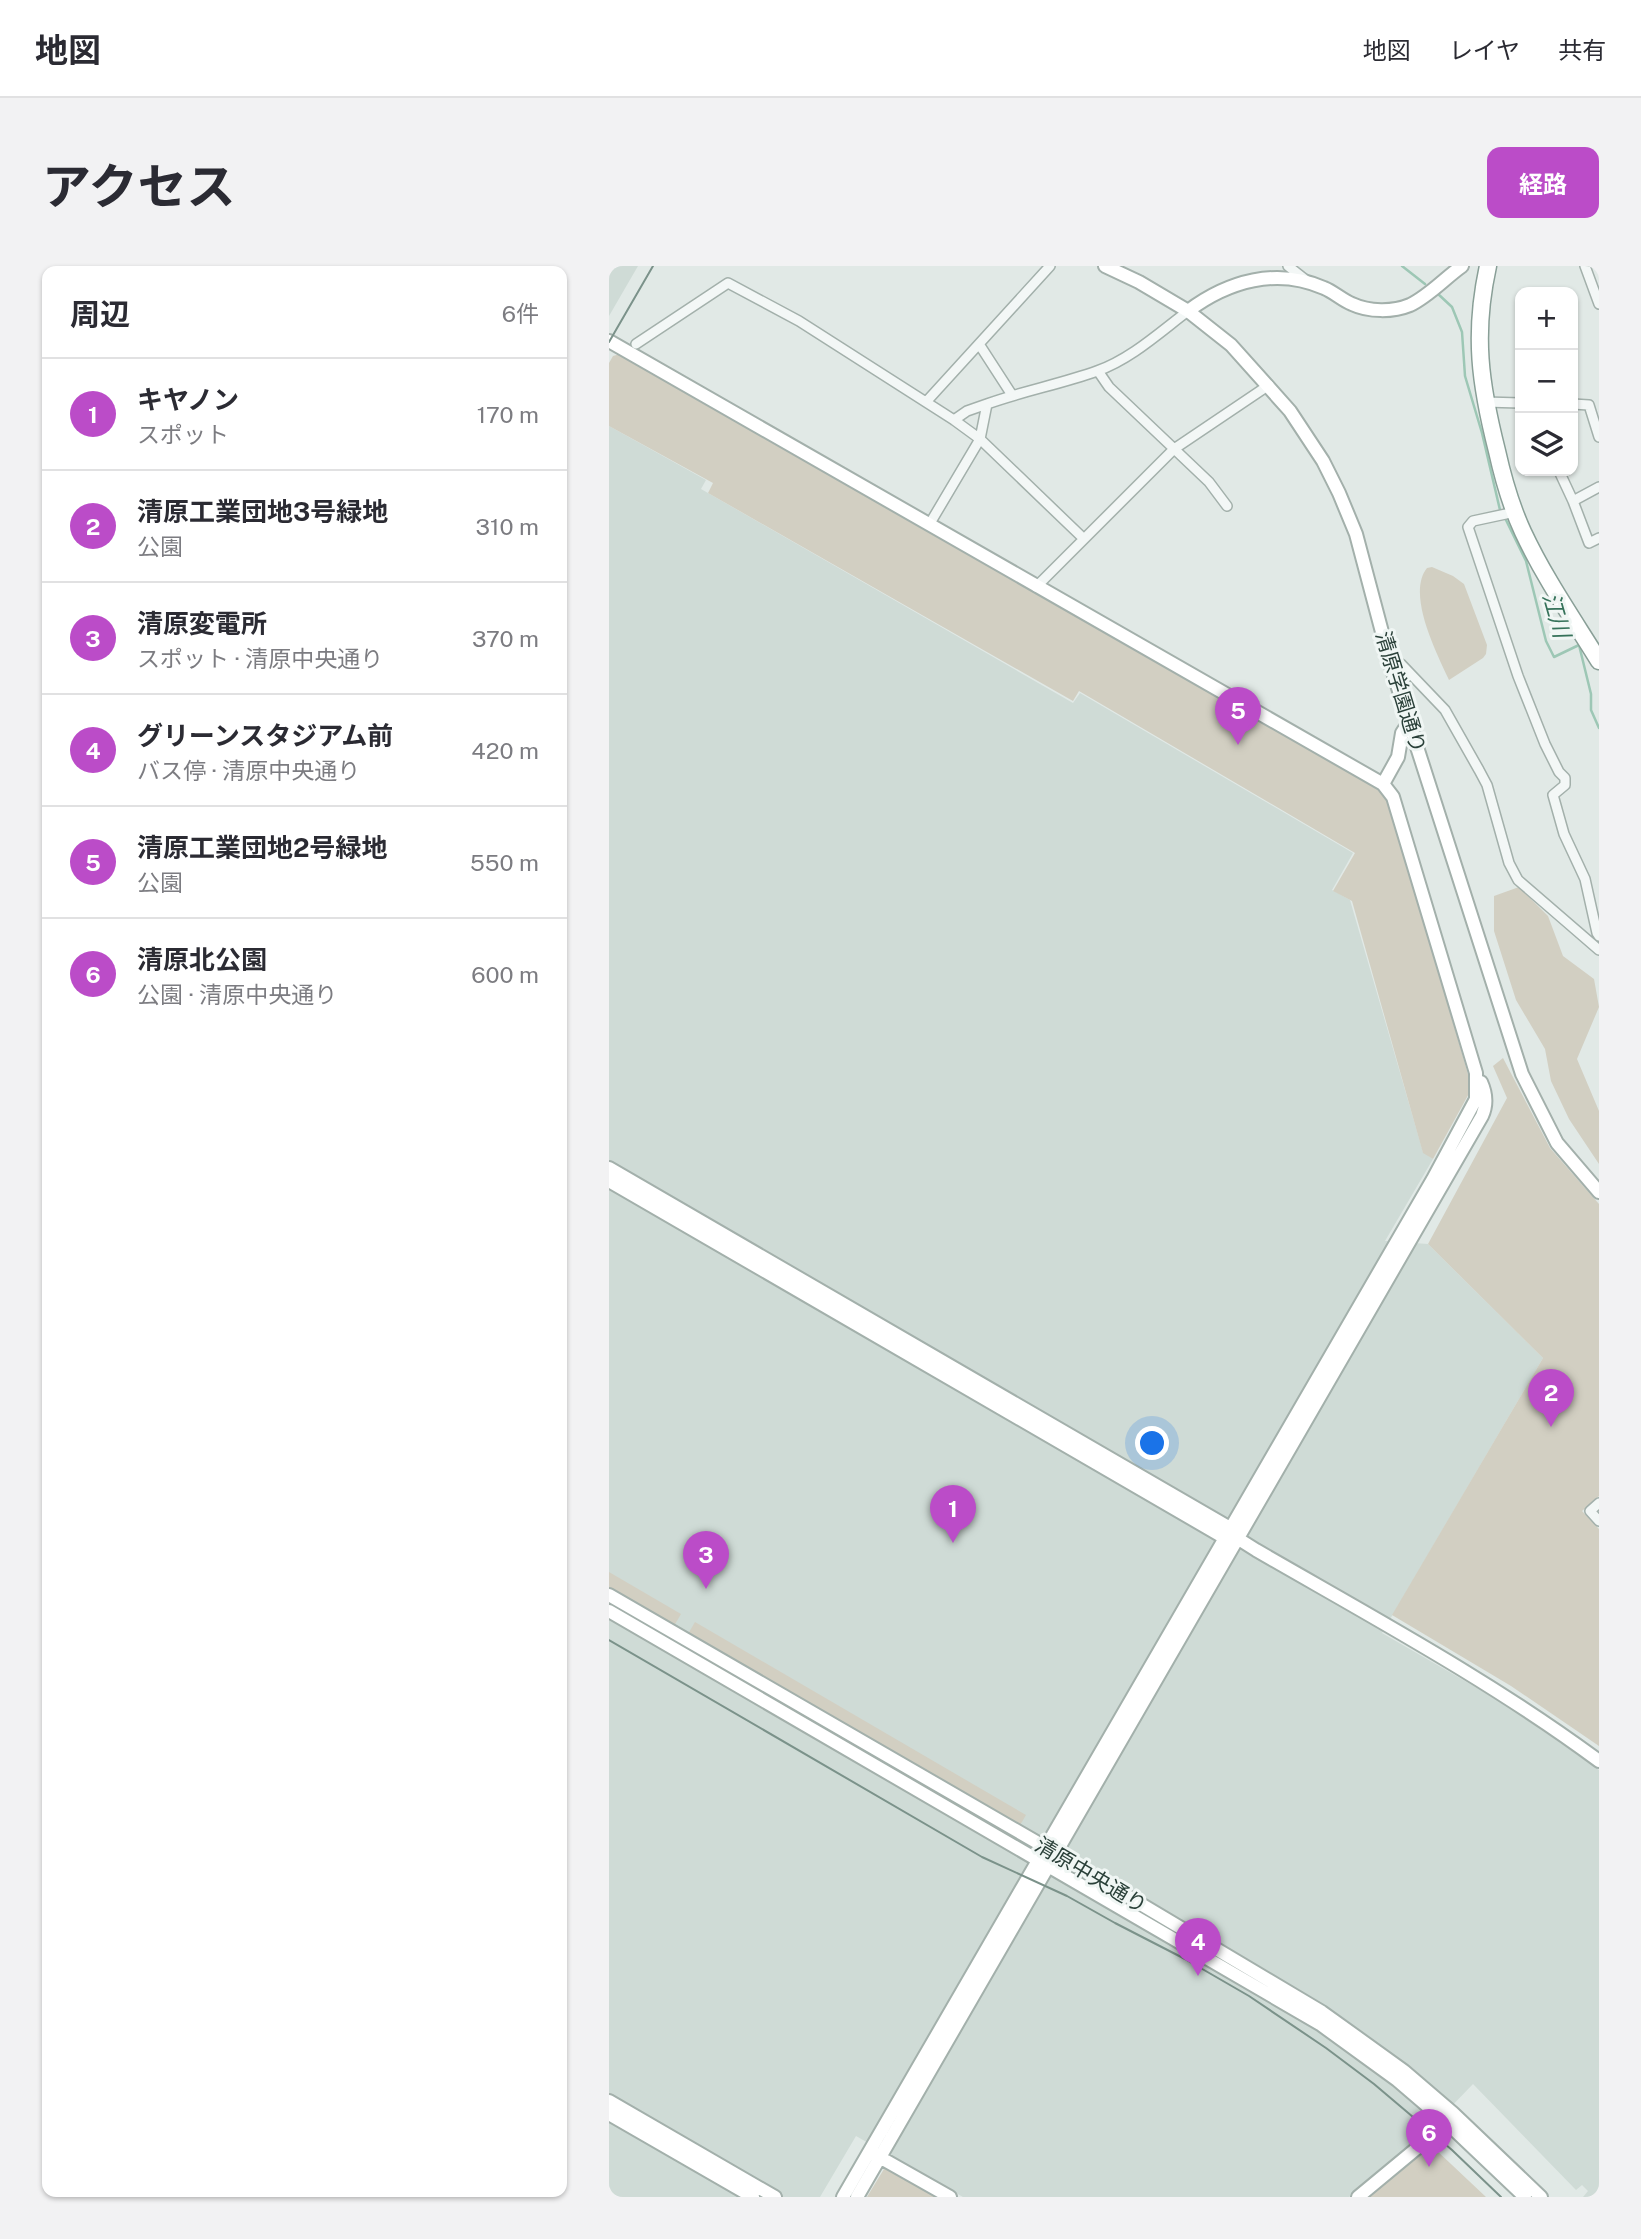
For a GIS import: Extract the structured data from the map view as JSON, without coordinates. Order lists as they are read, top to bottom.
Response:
{
  "streets": {
    "street": ["清原学園通り", "清原中央通り"]
  },
  "water": ["江川"],
  "page": {
    "header": "地図",
    "nav": ["地図", "レイヤ", "共有"],
    "title": "アクセス",
    "buttons": "経路",
    "heading": ["周辺", "6件"],
    "map_buttons": ["+", "−"],
    "list": [
      {
        "mark": "1",
        "name": "キヤノン",
        "note": "スポット",
        "value": "170 m"
      },
      {
        "mark": "2",
        "name": "清原工業団地3号緑地",
        "note": "公園",
        "value": "310 m"
      },
      {
        "mark": "3",
        "name": "清原変電所",
        "note": "スポット · 清原中央通り",
        "value": "370 m"
      },
      {
        "mark": "4",
        "name": "グリーンスタジアム前",
        "note": "バス停 · 清原中央通り",
        "value": "420 m"
      },
      {
        "mark": "5",
        "name": "清原工業団地2号緑地",
        "note": "公園",
        "value": "550 m"
      },
      {
        "mark": "6",
        "name": "清原北公園",
        "note": "公園 · 清原中央通り",
        "value": "600 m"
      }
    ],
    "pins": [
      "5",
      "2",
      "1",
      "3",
      "4",
      "6"
    ]
  }
}
